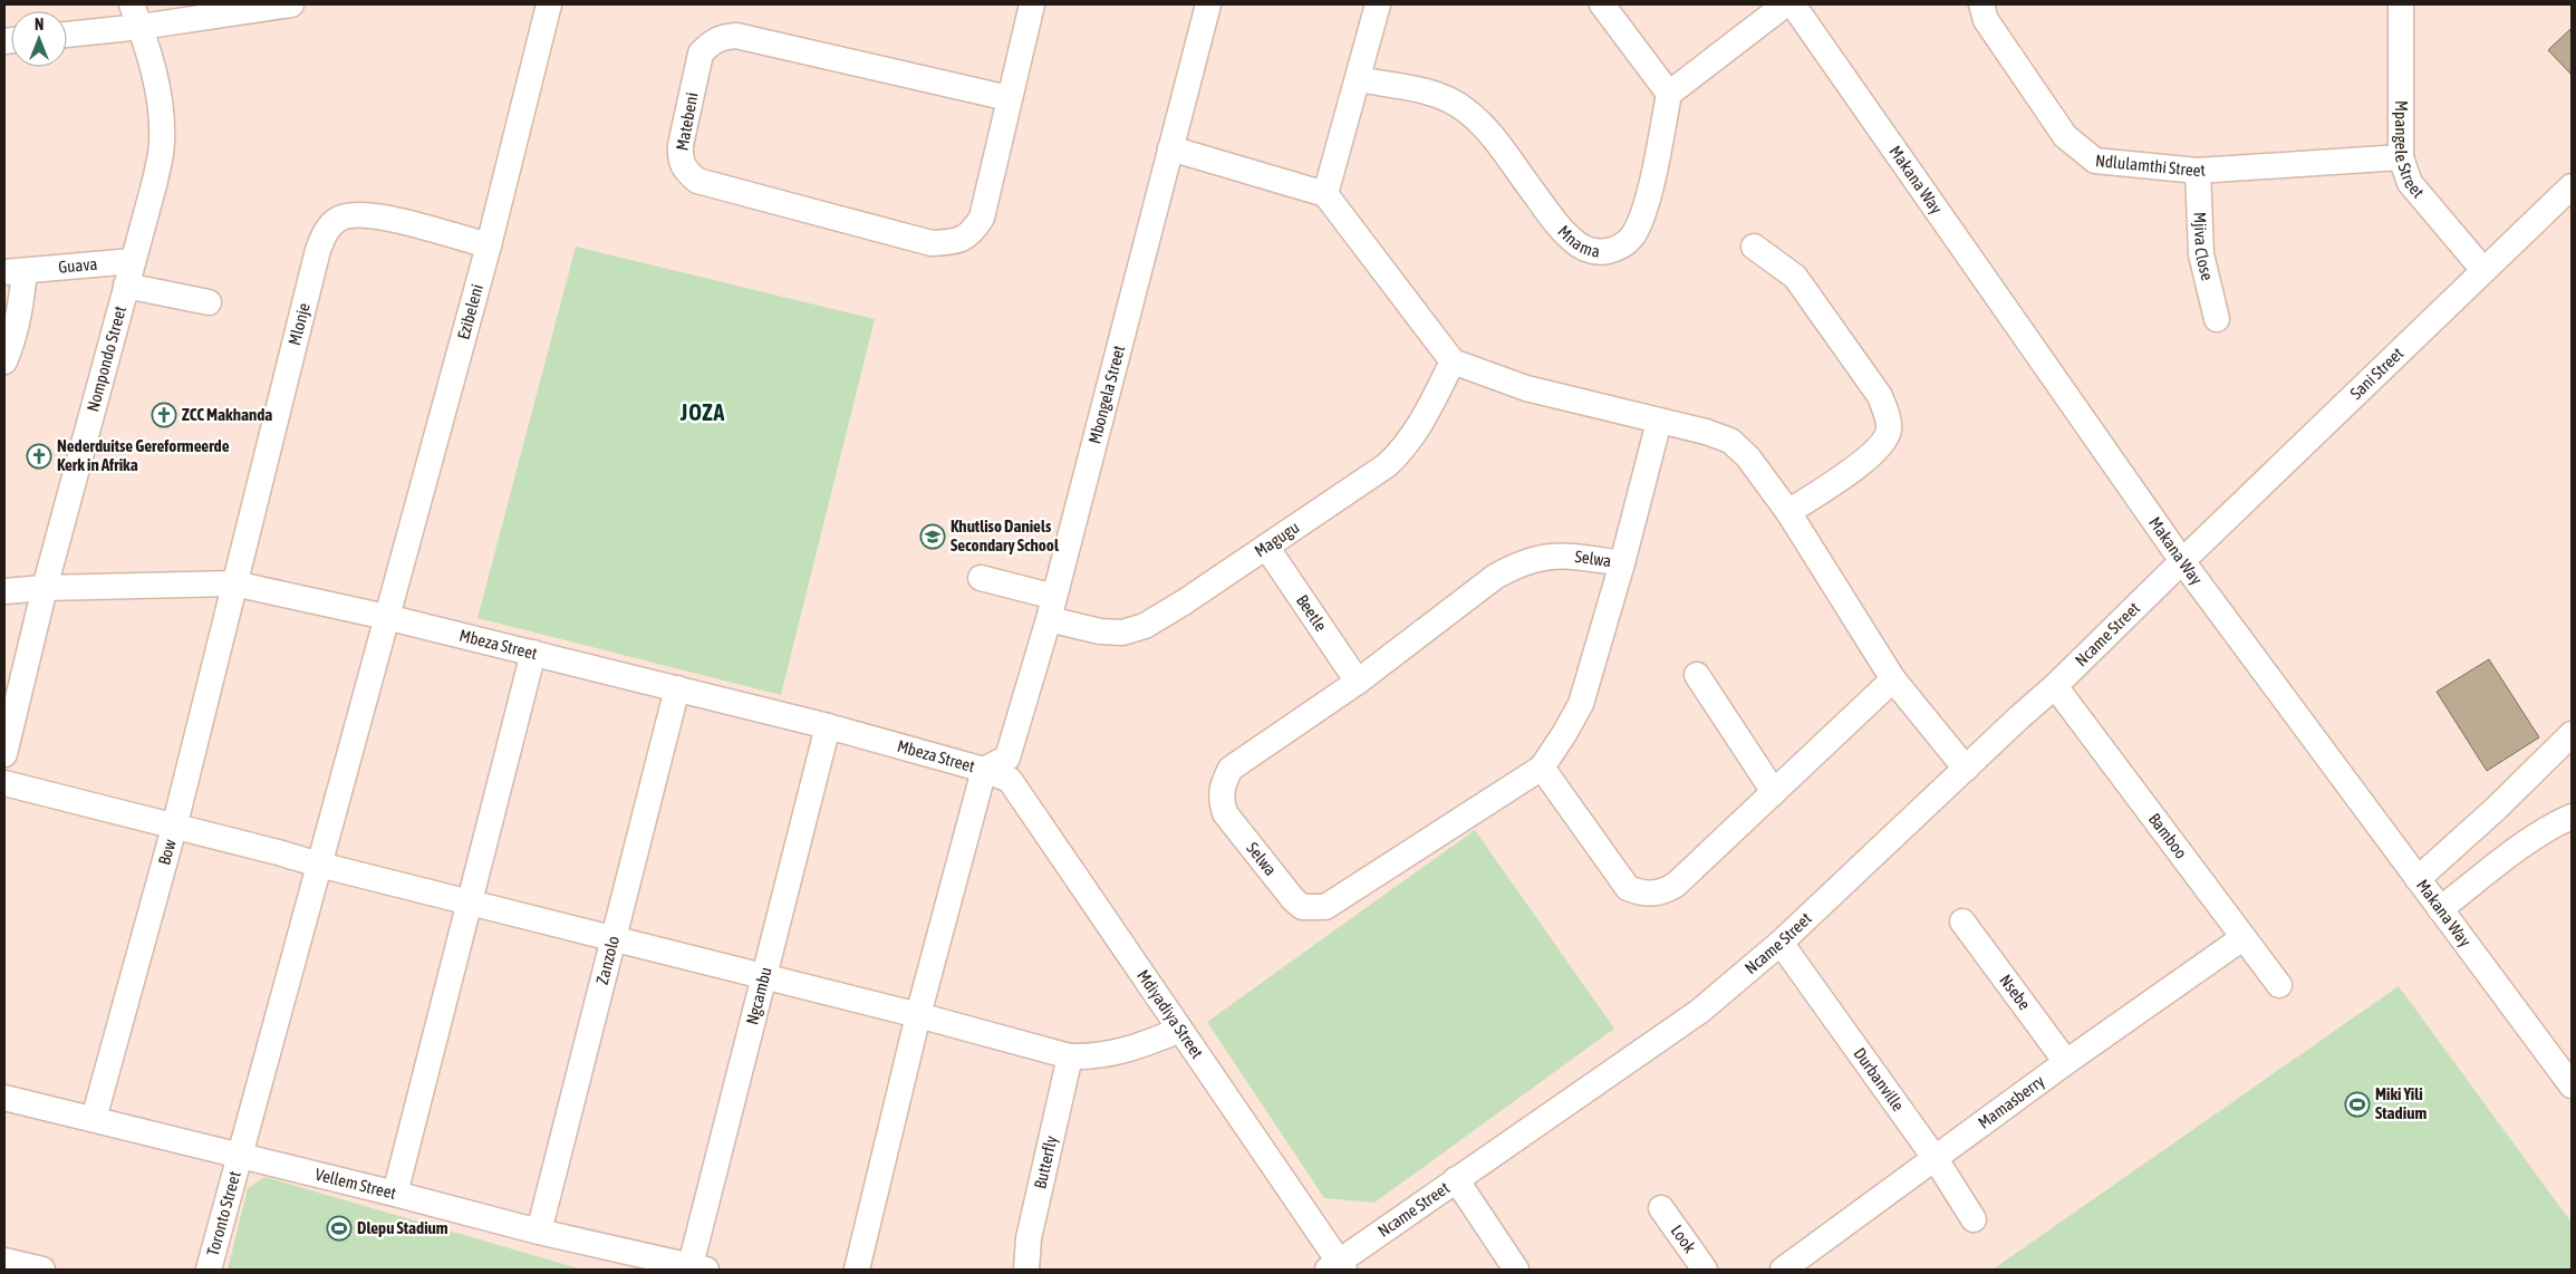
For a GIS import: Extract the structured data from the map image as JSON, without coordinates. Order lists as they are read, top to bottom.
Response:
{
  "streets": {
    "street": [
      "Matebeni",
      "Mpangele Street",
      "Ndlulamthi Street",
      "Makana Way",
      "Mnama",
      "Mjiva Close",
      "Guava",
      "Ezibeleni",
      "Mlonje",
      "Nompondo Street",
      "Sani Street",
      "Mbongela Street",
      "Magugu",
      "Selwa",
      "Beetle",
      "Ncame Street",
      "Mbeza Street",
      "Bamboo",
      "Bow",
      "Zanzolo",
      "Nsebe",
      "Ngcambu",
      "Mdiyadiya Street",
      "Durbanville",
      "Mamasberry",
      "Butterfly",
      "Vellem Street",
      "Toronto Street",
      "Look"
    ]
  },
  "crossings": [
    ["Mpangele Street", "Ndlulamthi Street"],
    ["Mpangele Street", "Sani Street"],
    ["Ndlulamthi Street", "Mjiva Close"],
    ["Makana Way", "Sani Street"],
    ["Makana Way", "Ncame Street"],
    ["Guava", "Nompondo Street"],
    ["Ezibeleni", "Mlonje"],
    ["Ezibeleni", "Mbeza Street"],
    ["Ezibeleni", "Toronto Street"],
    ["Mlonje", "Mbeza Street"],
    ["Mlonje", "Bow"],
    ["Nompondo Street", "Mbeza Street"],
    ["Sani Street", "Ncame Street"],
    ["Mbongela Street", "Magugu"],
    ["Mbongela Street", "Mbeza Street"],
    ["Mbongela Street", "Mdiyadiya Street"],
    ["Magugu", "Beetle"],
    ["Selwa", "Beetle"],
    ["Ncame Street", "Bamboo"],
    ["Ncame Street", "Mdiyadiya Street"],
    ["Ncame Street", "Durbanville"],
    ["Mbeza Street", "Bow"],
    ["Mbeza Street", "Zanzolo"],
    ["Mbeza Street", "Ngcambu"],
    ["Mbeza Street", "Mdiyadiya Street"],
    ["Bamboo", "Mamasberry"],
    ["Bow", "Vellem Street"],
    ["Zanzolo", "Vellem Street"],
    ["Nsebe", "Mamasberry"],
    ["Ngcambu", "Vellem Street"],
    ["Durbanville", "Mamasberry"],
    ["Vellem Street", "Toronto Street"]
  ],
  "districts": ["JOZA"],
  "places": {
    "church": ["ZCC Makhanda", "Nederduitse Gereformeerde Kerk in Afrika"],
    "school or university": ["Khutliso Daniels Secondary School"],
    "sports": ["Miki Yili Stadium", "Dlepu Stadium"]
  },
  "north": "top"
}
